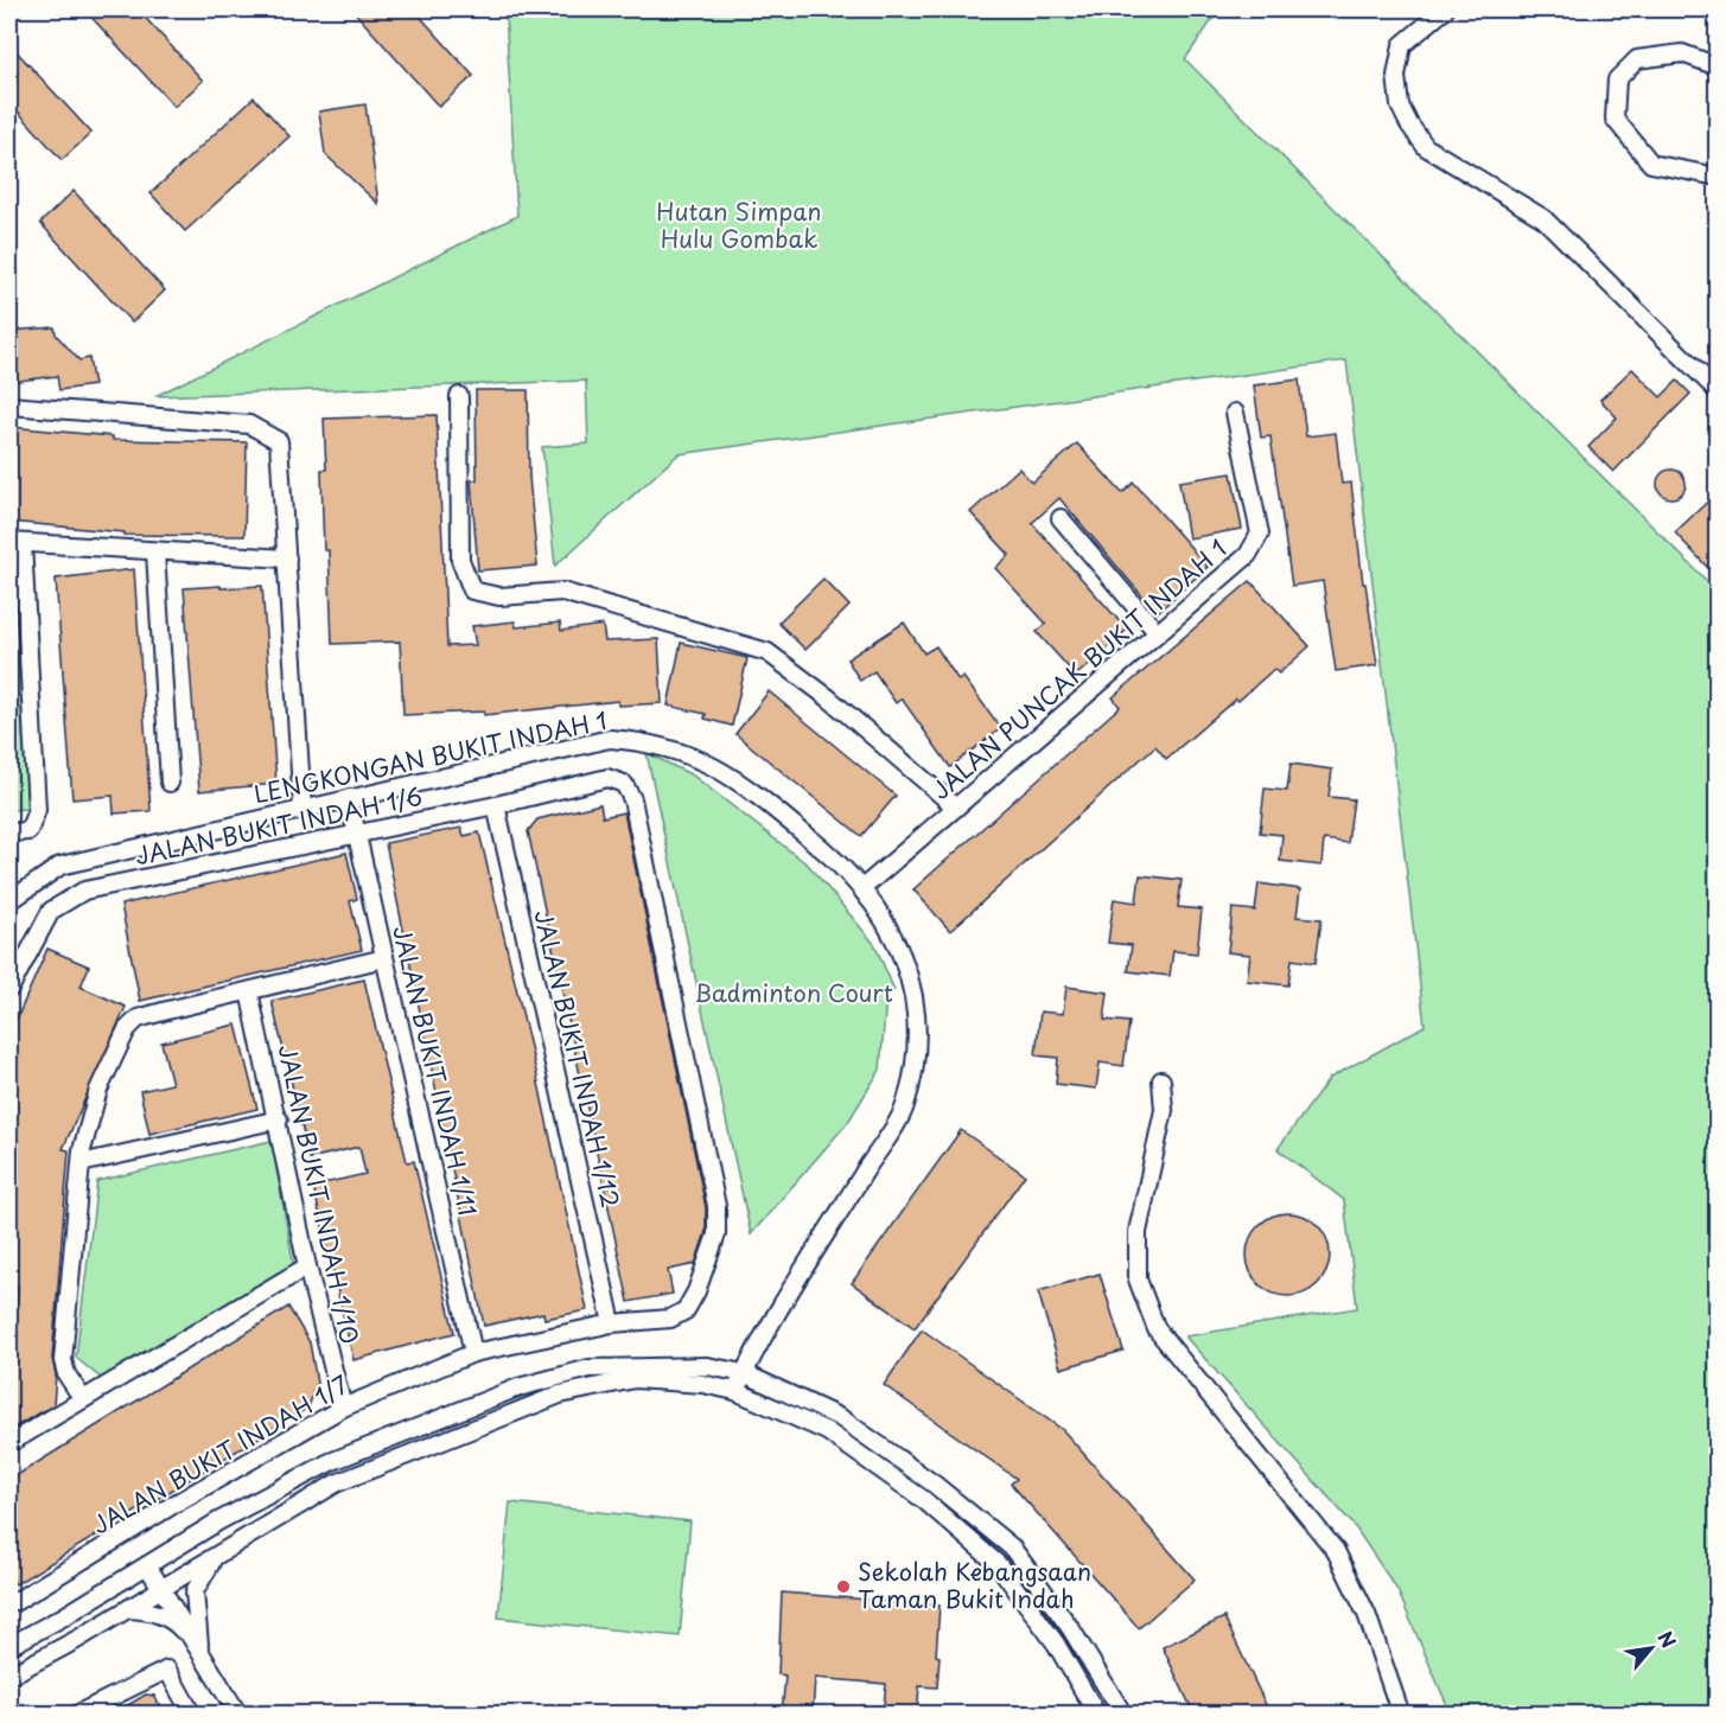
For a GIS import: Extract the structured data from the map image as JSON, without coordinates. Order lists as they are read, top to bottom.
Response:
{
  "streets": {
    "street": [
      "JALAN PUNCAK BUKIT INDAH 1",
      "LENGKONGAN BUKIT INDAH 1",
      "JALAN BUKIT INDAH 1/6",
      "JALAN BUKIT INDAH 1/12",
      "JALAN BUKIT INDAH 1/11",
      "JALAN BUKIT INDAH 1/10",
      "JALAN BUKIT INDAH 1/7"
    ]
  },
  "crossings": [
    ["JALAN PUNCAK BUKIT INDAH 1", "LENGKONGAN BUKIT INDAH 1"],
    ["LENGKONGAN BUKIT INDAH 1", "JALAN BUKIT INDAH 1/11"],
    ["JALAN BUKIT INDAH 1/6", "JALAN BUKIT INDAH 1/12"],
    ["JALAN BUKIT INDAH 1/6", "JALAN BUKIT INDAH 1/11"],
    ["JALAN BUKIT INDAH 1/6", "JALAN BUKIT INDAH 1/7"],
    ["JALAN BUKIT INDAH 1/12", "JALAN BUKIT INDAH 1/7"],
    ["JALAN BUKIT INDAH 1/11", "JALAN BUKIT INDAH 1/7"],
    ["JALAN BUKIT INDAH 1/10", "JALAN BUKIT INDAH 1/7"]
  ],
  "parks": ["Hutan Simpan Hulu Gombak", "Badminton Court"],
  "places": ["Sekolah Kebangsaan Taman Bukit Indah"],
  "north": "top right"
}
